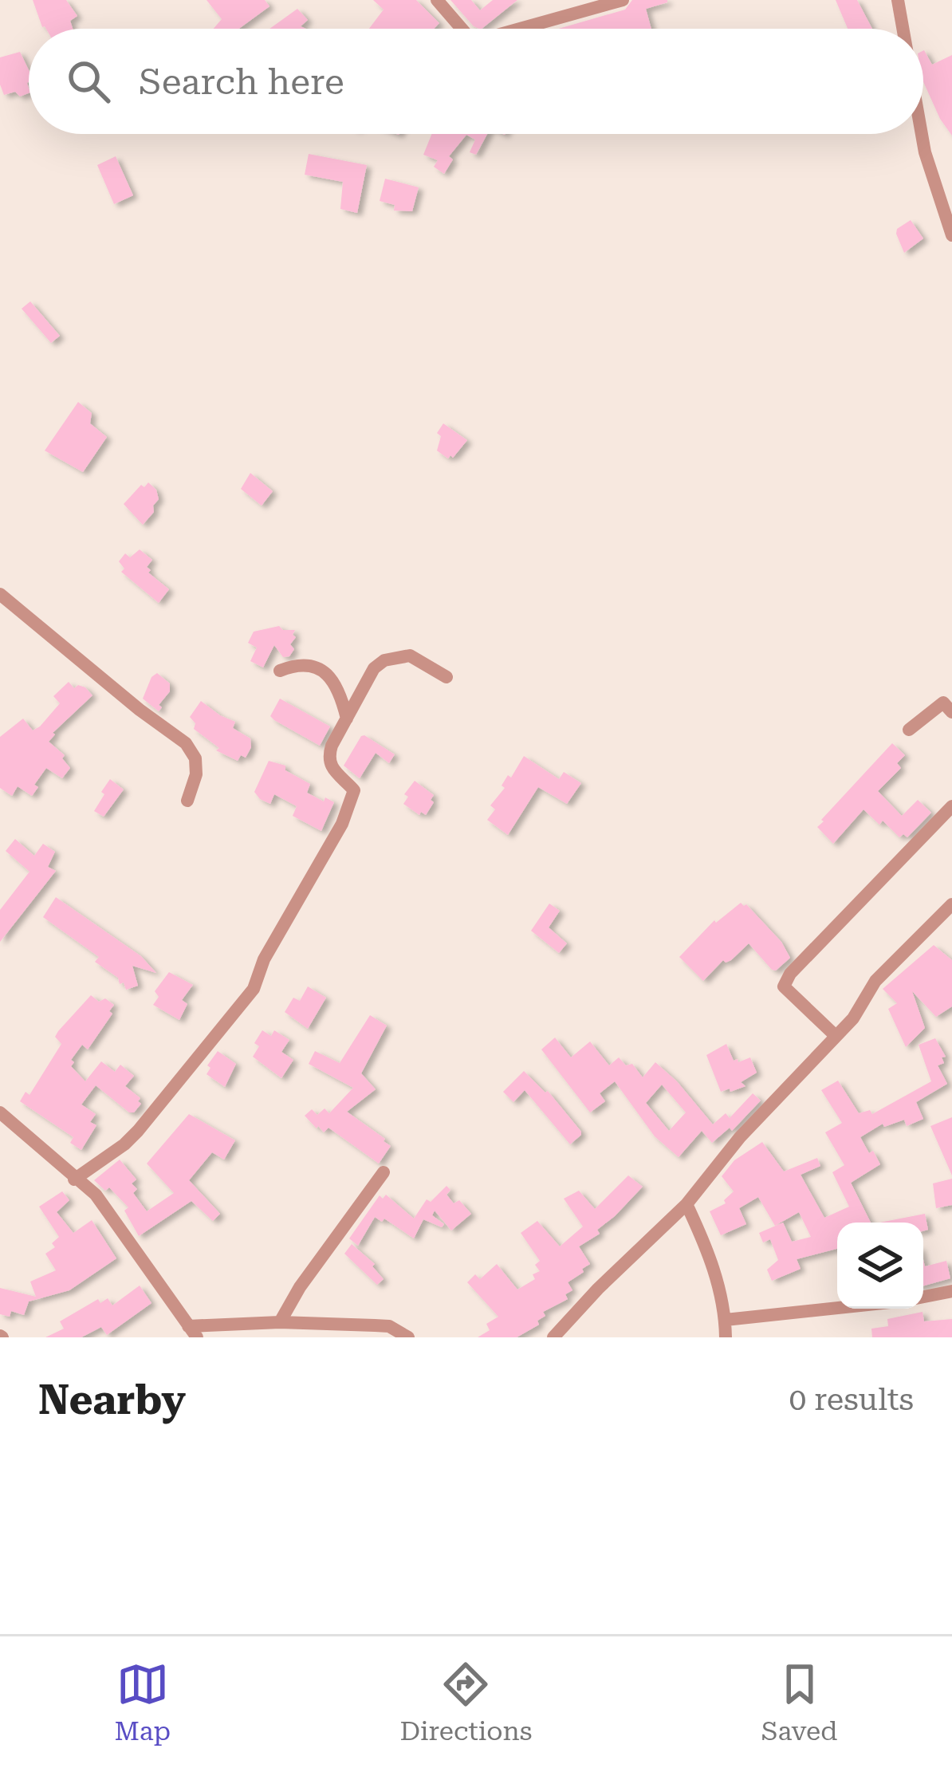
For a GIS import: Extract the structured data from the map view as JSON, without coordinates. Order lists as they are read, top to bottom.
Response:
{
  "page": {
    "search": "Search here",
    "heading": ["Nearby", "0 results"],
    "nav": ["Map", "Directions", "Saved"]
  }
}
